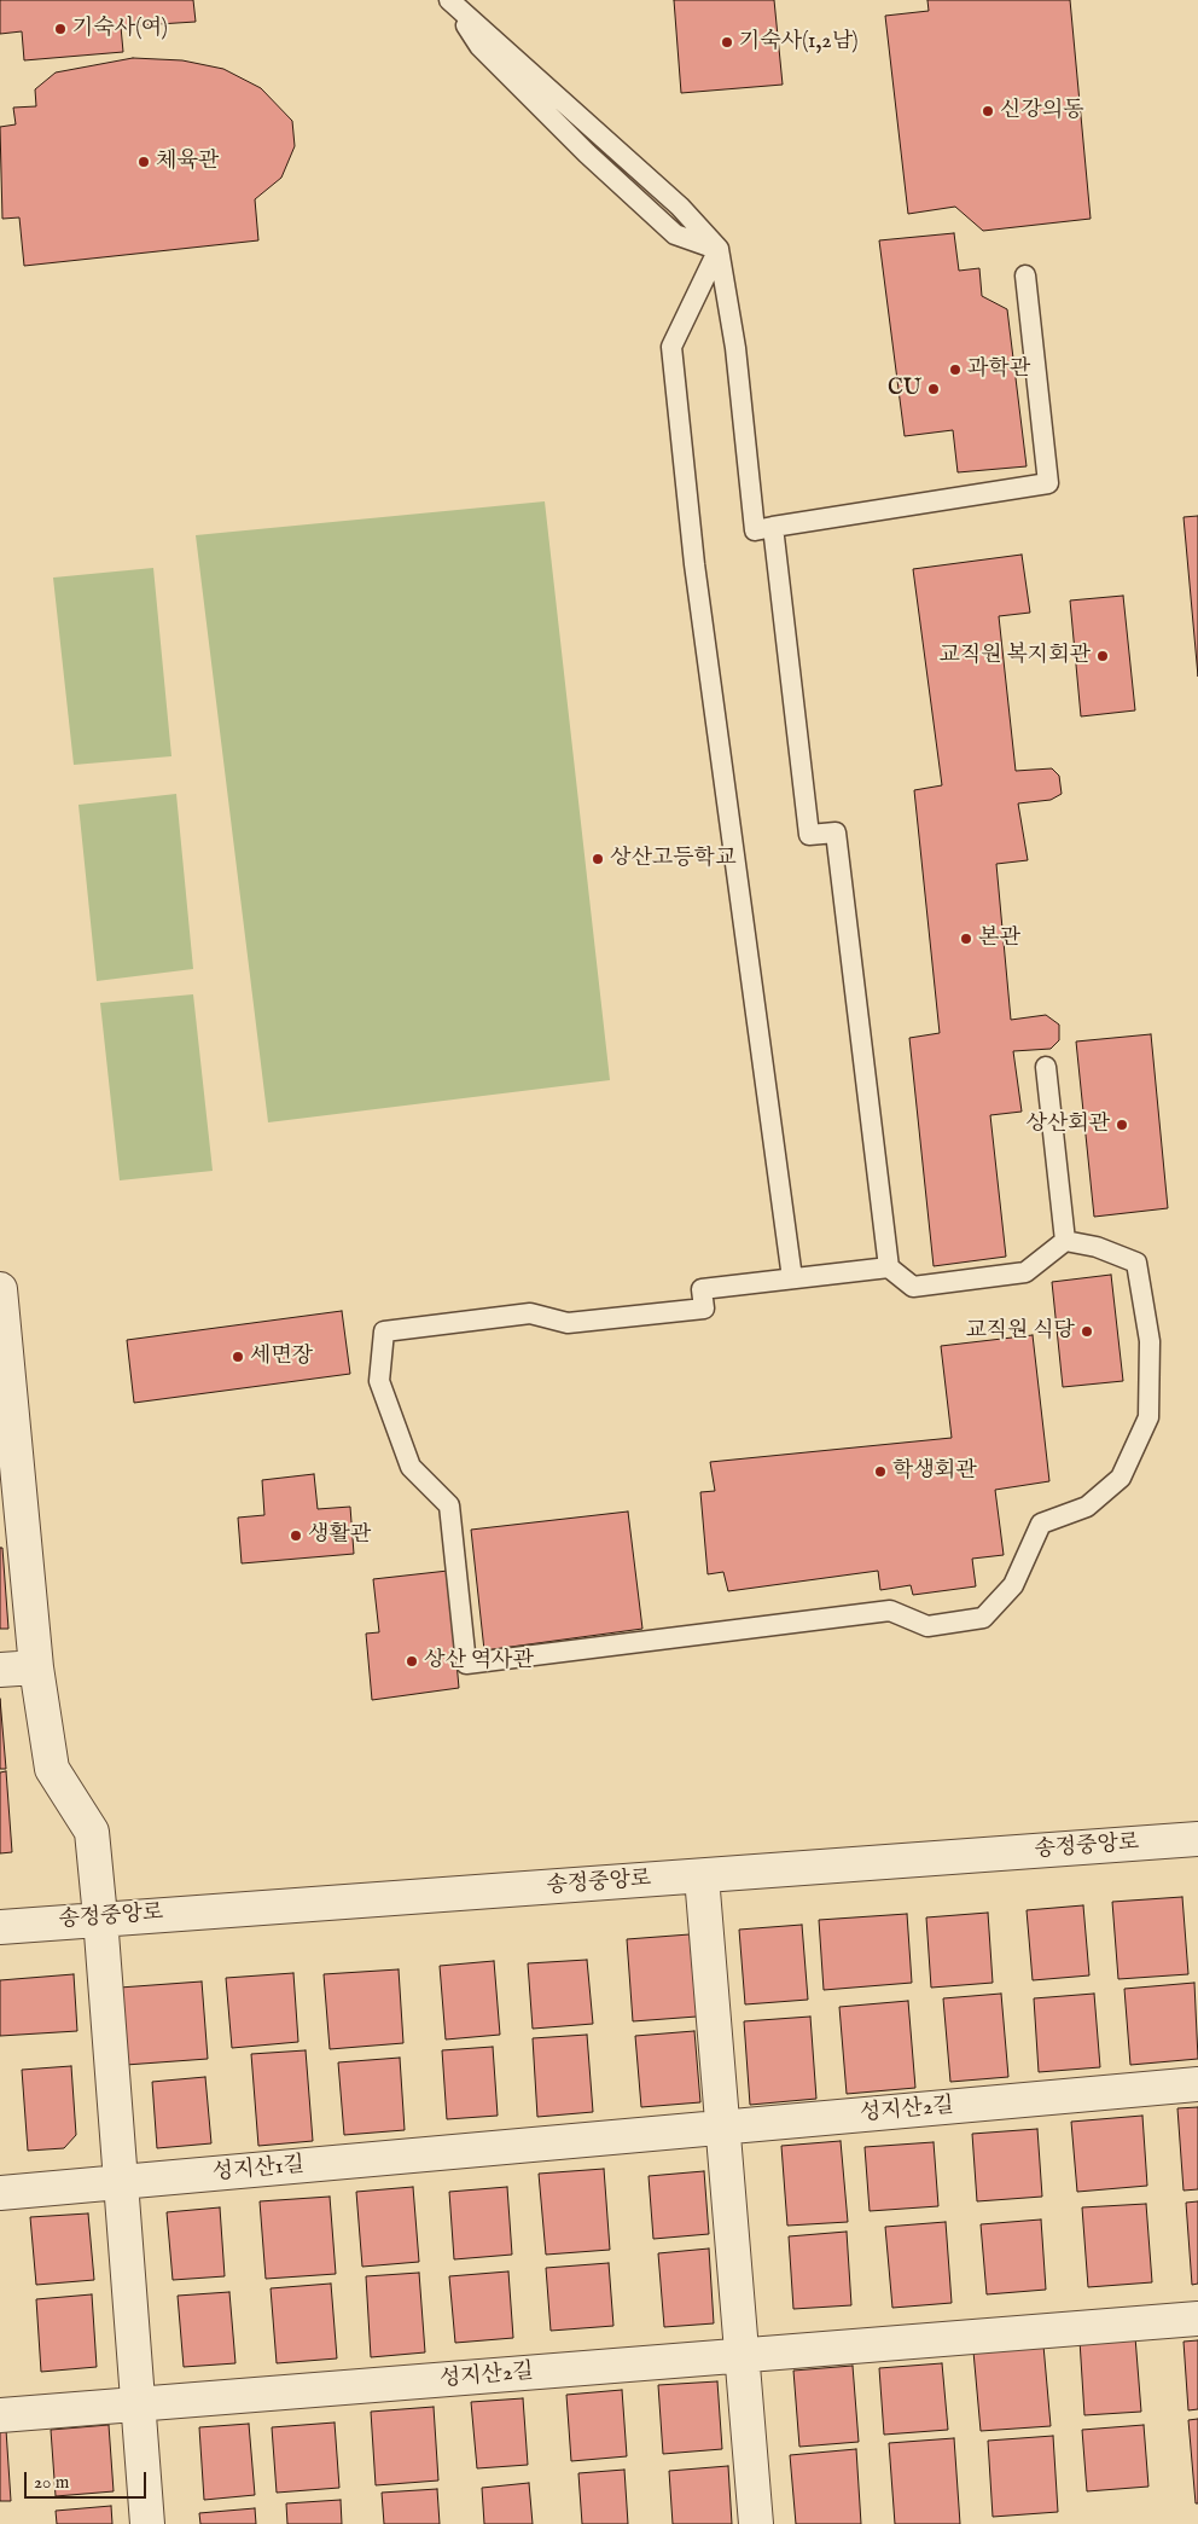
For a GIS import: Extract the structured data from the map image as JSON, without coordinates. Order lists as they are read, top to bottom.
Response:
{
  "streets": {
    "street": ["송정중앙로", "성지산2길", "성지산1길"]
  },
  "crossings": [
    ["성지산2길", "성지산1길"]
  ],
  "places": [
    "기숙사(여)",
    "기숙사(1,2남)",
    "신강의동",
    "체육관",
    "과학관",
    "CU",
    "교직원 복지회관",
    "상산고등학교",
    "본관",
    "상산회관",
    "교직원 식당",
    "세면장",
    "학생회관",
    "생활관",
    "상산 역사관"
  ],
  "scale_bar": "20 m"
}
